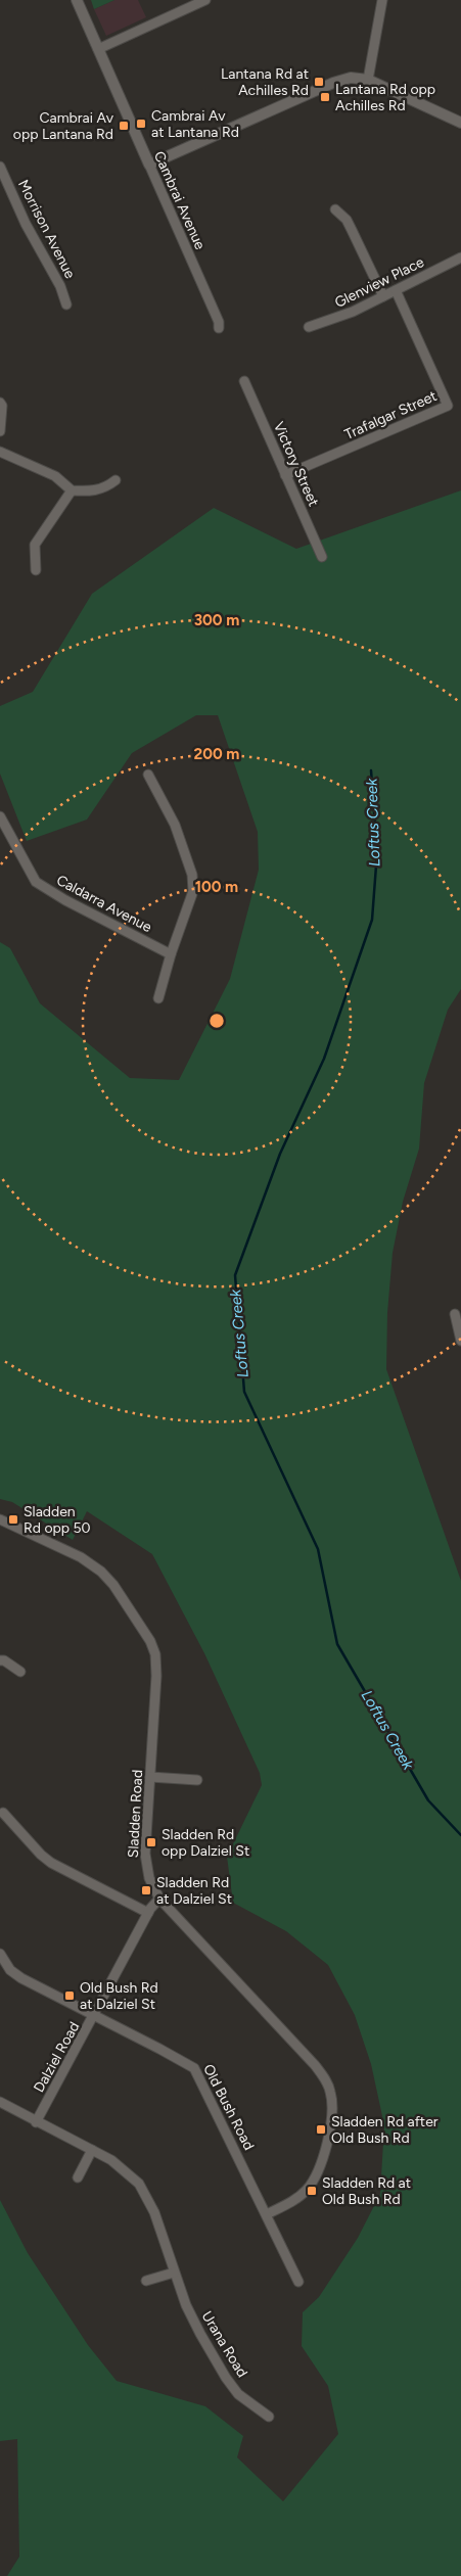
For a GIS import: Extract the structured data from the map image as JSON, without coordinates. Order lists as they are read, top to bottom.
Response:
{
  "streets": {
    "street": [
      "Cambrai Avenue",
      "Morrison Avenue",
      "Glenview Place",
      "Trafalgar Street",
      "Victory Street",
      "Caldarra Avenue",
      "Sladden Road",
      "Dalziel Road",
      "Old Bush Road",
      "Urana Road"
    ]
  },
  "crossings": [
    ["Glenview Place", "Trafalgar Street"],
    ["Trafalgar Street", "Victory Street"],
    ["Sladden Road", "Dalziel Road"],
    ["Sladden Road", "Old Bush Road"],
    ["Dalziel Road", "Old Bush Road"],
    ["Dalziel Road", "Urana Road"]
  ],
  "water": ["Loftus Creek"],
  "places": {
    "transit": [
      "Lantana Rd at Achilles Rd",
      "Lantana Rd opp Achilles Rd",
      "Cambrai Av at Lantana Rd",
      "Cambrai Av opp Lantana Rd",
      "Sladden Rd opp 50",
      "Sladden Rd opp Dalziel St",
      "Sladden Rd at Dalziel St",
      "Old Bush Rd at Dalziel St",
      "Sladden Rd after Old Bush Rd",
      "Sladden Rd at Old Bush Rd"
    ]
  },
  "rings": ["300 m", "200 m", "100 m"]
}
